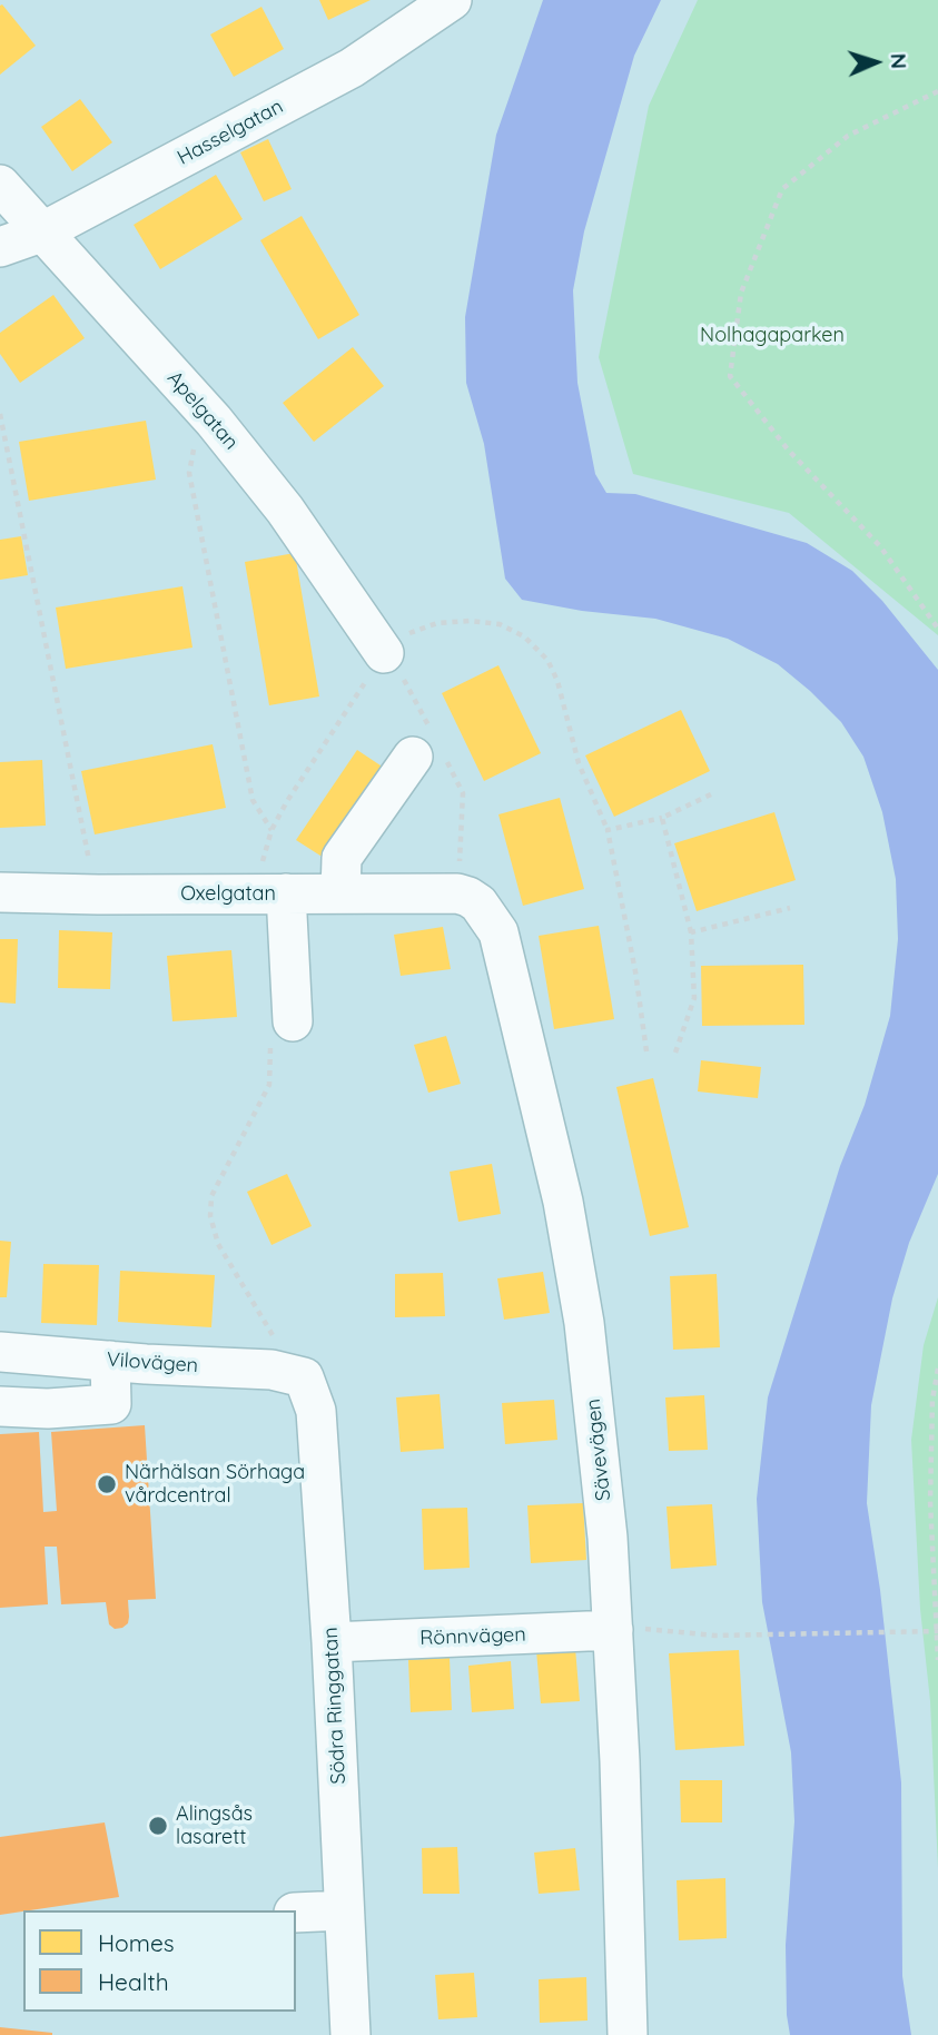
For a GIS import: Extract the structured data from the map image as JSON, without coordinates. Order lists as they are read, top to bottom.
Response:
{
  "streets": {
    "street": [
      "Hasselgatan",
      "Apelgatan",
      "Oxelgatan",
      "Vilovägen",
      "Sävevägen",
      "Rönnvägen",
      "Södra Ringgatan"
    ]
  },
  "crossings": [
    ["Hasselgatan", "Apelgatan"],
    ["Oxelgatan", "Sävevägen"],
    ["Vilovägen", "Södra Ringgatan"],
    ["Sävevägen", "Rönnvägen"],
    ["Rönnvägen", "Södra Ringgatan"]
  ],
  "parks": ["Nolhagaparken"],
  "places": ["Närhälsan Sörhaga vårdcentral", "Alingsås lasarett"],
  "legend": ["Homes", "Health"],
  "north": "right"
}
